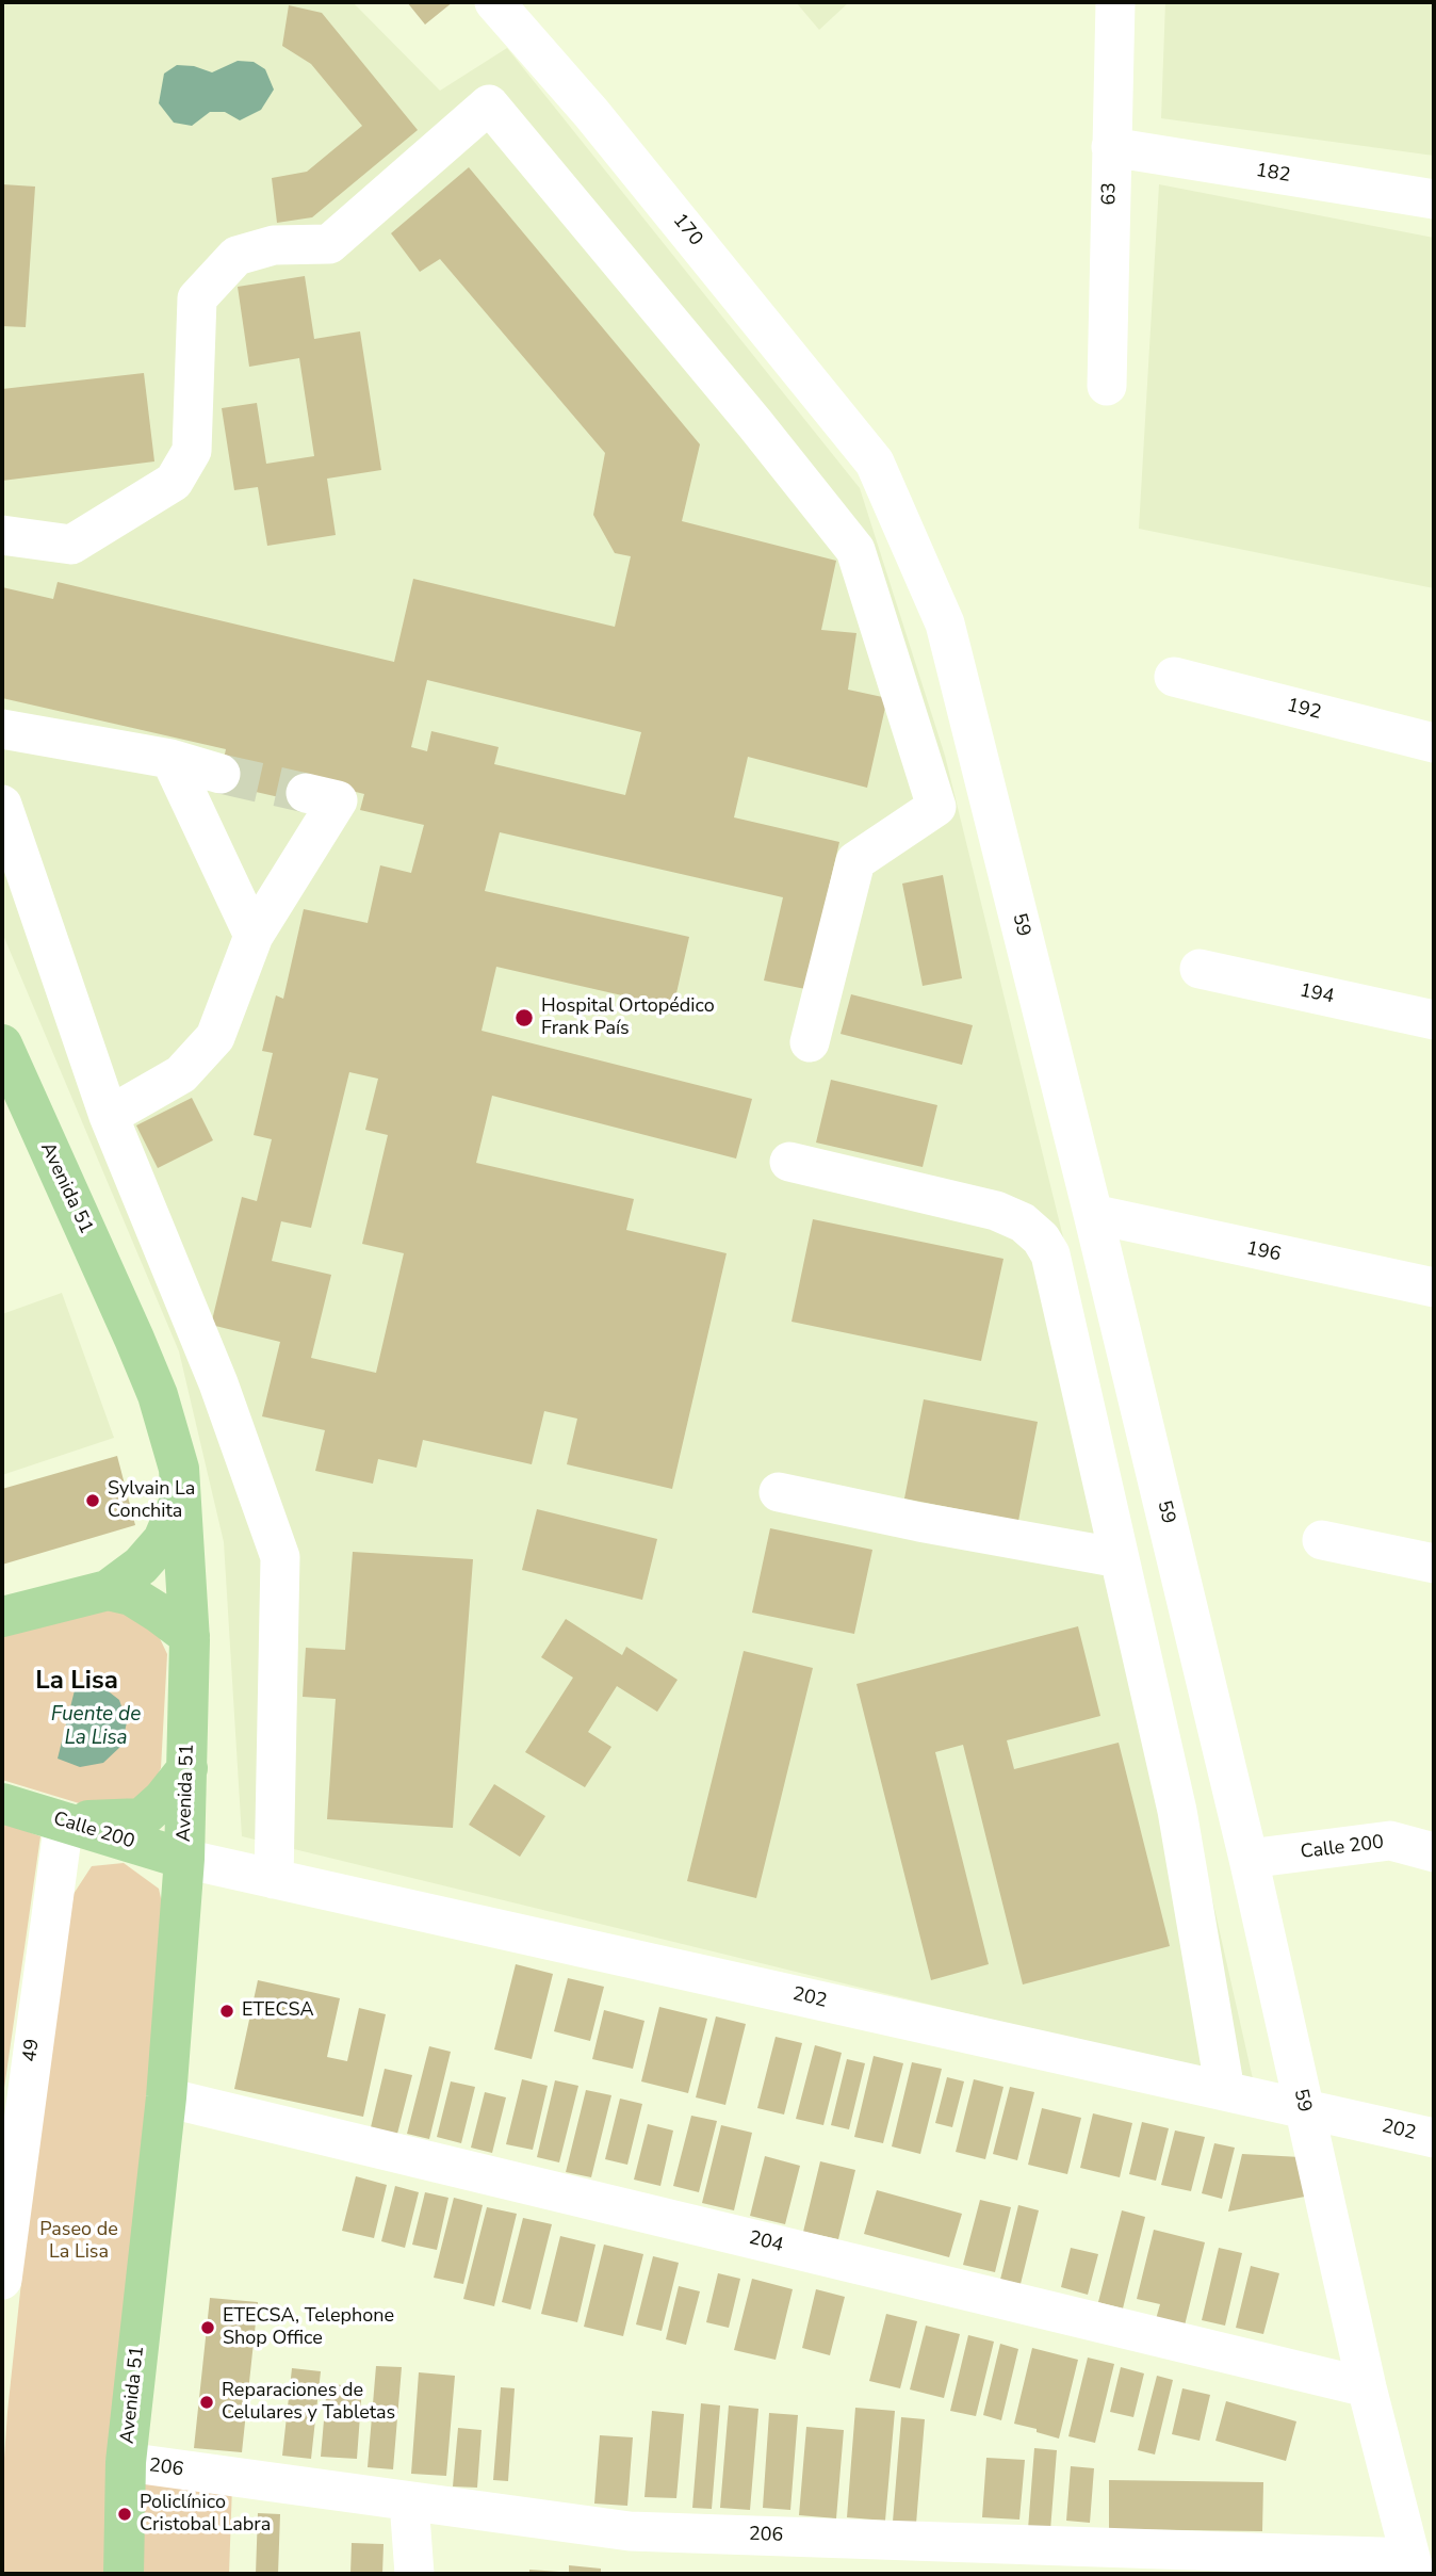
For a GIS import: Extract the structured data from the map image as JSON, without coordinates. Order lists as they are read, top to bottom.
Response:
{
  "streets": {
    "main road": ["Avenida 51", "Calle 200"],
    "street": [
      "182",
      "63",
      "170",
      "192",
      "59",
      "194",
      "196",
      "202",
      "49",
      "204",
      "206"
    ]
  },
  "crossings": [
    ["182", "63"],
    ["170", "59"],
    ["59", "196"],
    ["59", "Calle 200"],
    ["59", "202"],
    ["59", "204"],
    ["59", "206"],
    ["Avenida 51", "Calle 200"],
    ["Avenida 51", "202"],
    ["Avenida 51", "204"],
    ["Avenida 51", "206"],
    ["Calle 200", "202"],
    ["Calle 200", "49"]
  ],
  "districts": ["La Lisa"],
  "water": ["Fuente de La Lisa"],
  "parks": ["Paseo de La Lisa"],
  "places": [
    "Hospital Ortopédico Frank País",
    "Sylvain La Conchita",
    "ETECSA",
    "ETECSA, Telephone Shop Office",
    "Reparaciones de Celulares y Tabletas",
    "Policlínico Cristobal Labra"
  ]
}
